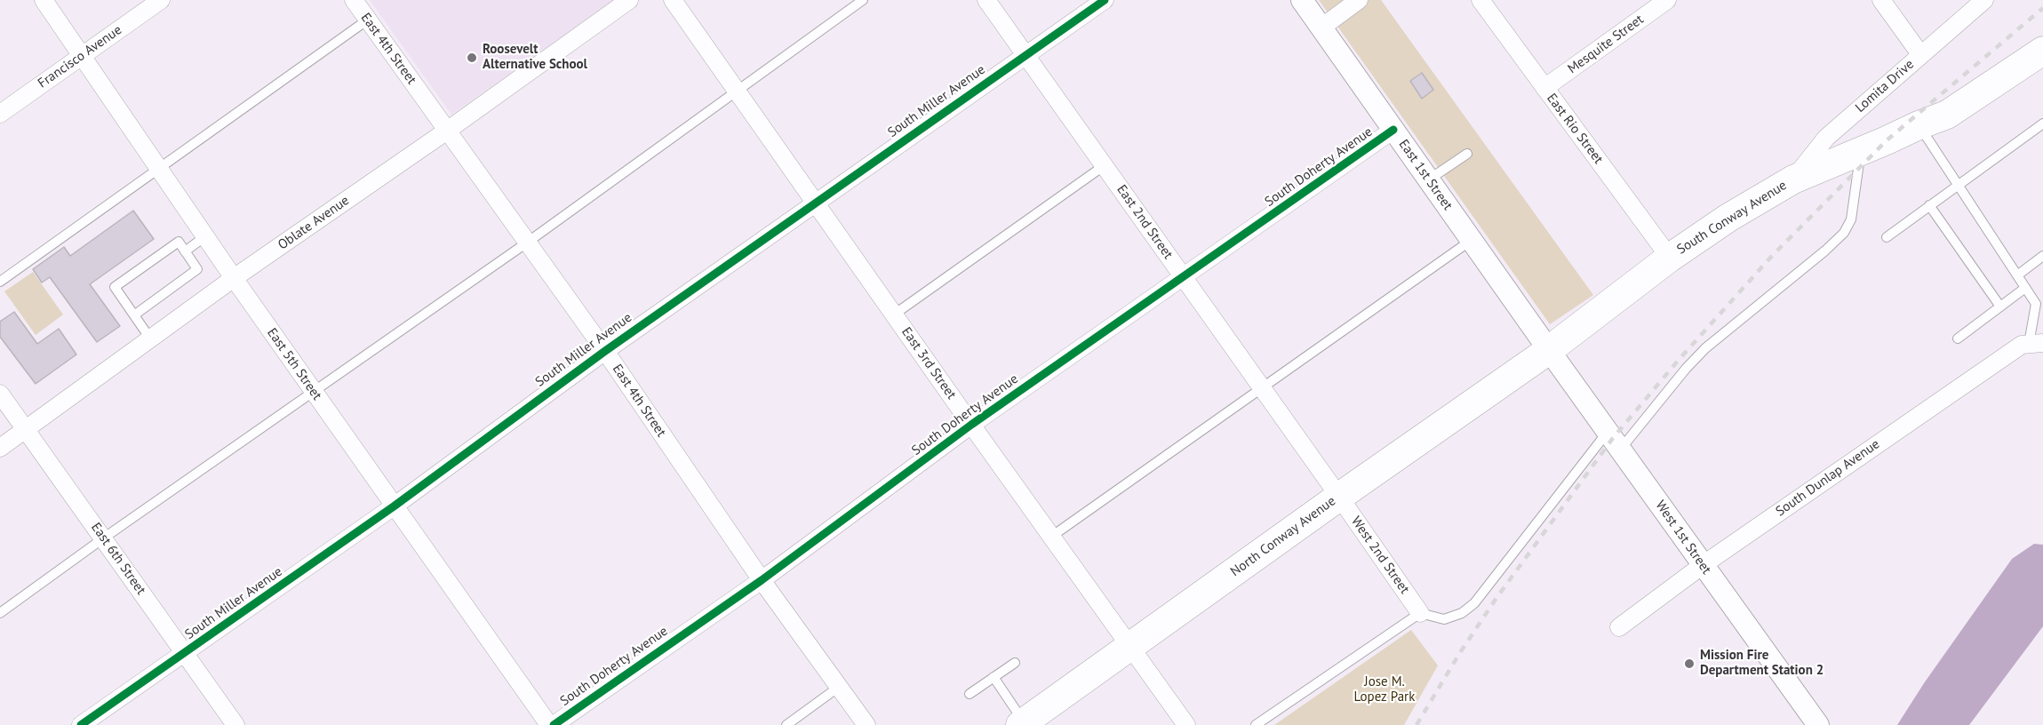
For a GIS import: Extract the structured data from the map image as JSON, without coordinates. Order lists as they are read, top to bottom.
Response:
{
  "streets": {
    "main road": ["South Conway Avenue", "North Conway Avenue"],
    "street": [
      "Mesquite Street",
      "East 4th Street",
      "Francisco Avenue",
      "Lomita Drive",
      "South Miller Avenue",
      "East Rio Street",
      "South Doherty Avenue",
      "East 1st Street",
      "East 2nd Street",
      "Oblate Avenue",
      "East 3rd Street",
      "East 5th Street",
      "South Dunlap Avenue",
      "West 1st Street",
      "West 2nd Street",
      "East 6th Street"
    ]
  },
  "crossings": [
    ["Mesquite Street", "East Rio Street"],
    ["East 4th Street", "South Miller Avenue"],
    ["East 4th Street", "South Doherty Avenue"],
    ["East 4th Street", "Oblate Avenue"],
    ["Francisco Avenue", "East 5th Street"],
    ["Lomita Drive", "South Conway Avenue"],
    ["South Miller Avenue", "East 2nd Street"],
    ["South Miller Avenue", "East 3rd Street"],
    ["South Miller Avenue", "East 5th Street"],
    ["South Miller Avenue", "East 6th Street"],
    ["East Rio Street", "South Conway Avenue"],
    ["South Doherty Avenue", "East 1st Street"],
    ["South Doherty Avenue", "East 2nd Street"],
    ["South Doherty Avenue", "East 3rd Street"],
    ["East 1st Street", "South Conway Avenue"],
    ["East 1st Street", "North Conway Avenue"],
    ["East 1st Street", "West 1st Street"],
    ["South Conway Avenue", "North Conway Avenue"],
    ["South Conway Avenue", "West 1st Street"],
    ["East 2nd Street", "North Conway Avenue"],
    ["East 2nd Street", "West 2nd Street"],
    ["Oblate Avenue", "East 5th Street"],
    ["Oblate Avenue", "East 6th Street"],
    ["East 3rd Street", "North Conway Avenue"],
    ["South Dunlap Avenue", "West 1st Street"],
    ["North Conway Avenue", "West 1st Street"],
    ["North Conway Avenue", "West 2nd Street"]
  ],
  "parks": ["Jose M. Lopez Park"],
  "places": ["Roosevelt Alternative School", "Mission Fire Department Station 2"]
}
